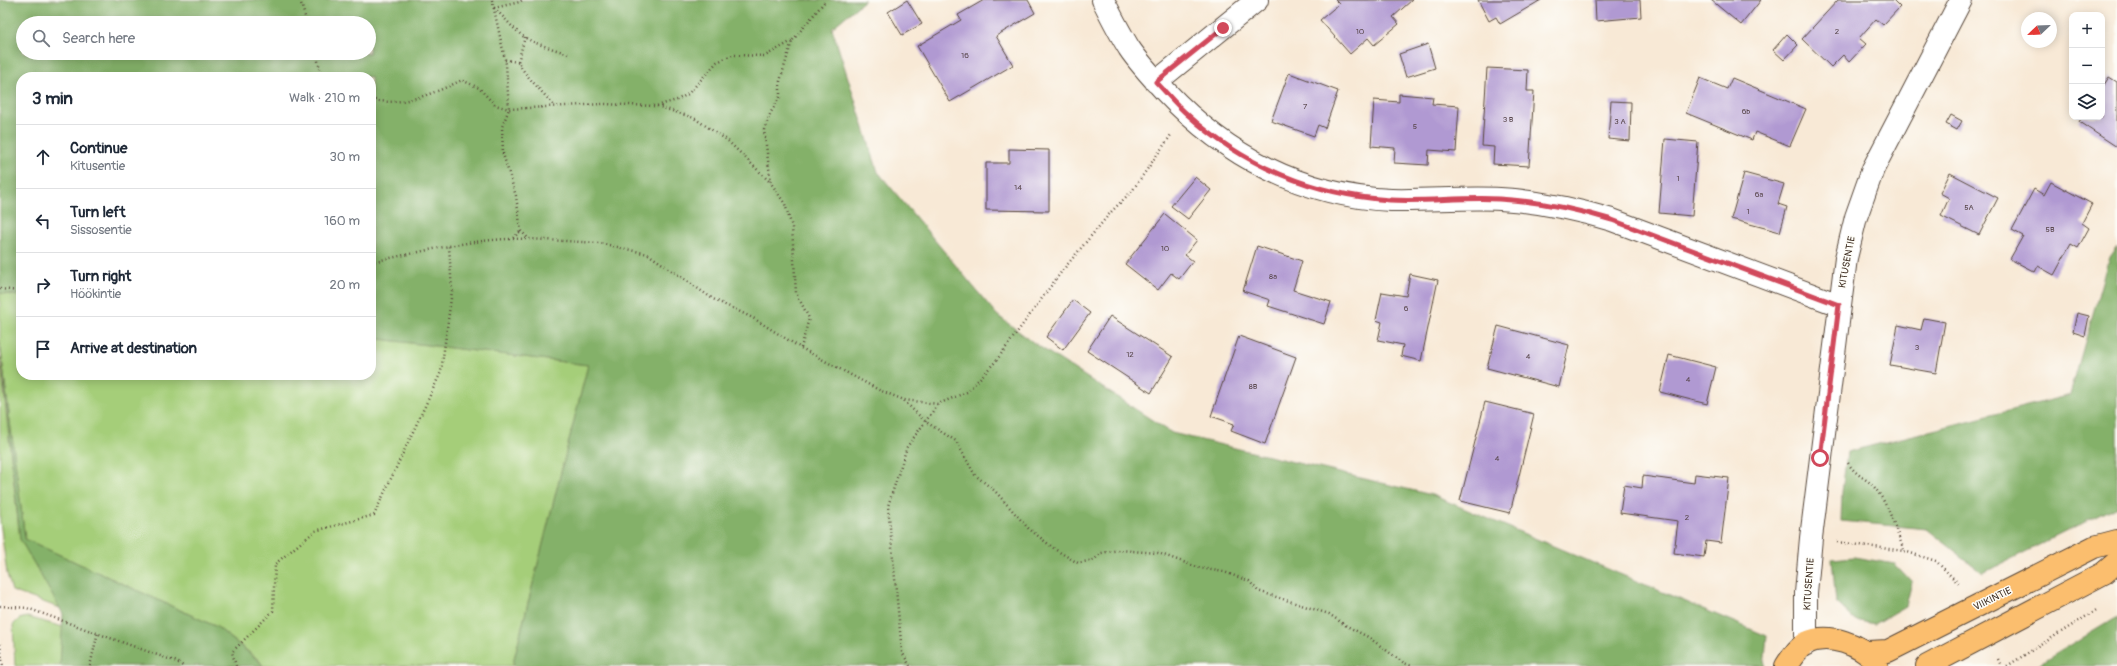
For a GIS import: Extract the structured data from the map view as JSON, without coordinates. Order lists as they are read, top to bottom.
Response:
{
  "streets": {
    "main road": ["VIIKINTIE"],
    "street": ["KITUSENTIE"]
  },
  "house_numbers": [
    "10",
    "2",
    "16",
    "7",
    "6b",
    "3 B",
    "3 A",
    "5",
    "1",
    "14",
    "6a",
    "5A",
    "1",
    "5B",
    "10",
    "8a",
    "6",
    "3",
    "12",
    "4",
    "4",
    "8B",
    "4",
    "2"
  ],
  "north": "bottom left",
  "page": {
    "map_buttons": ["+", "−"],
    "search": "Search here",
    "heading": ["3 min", "Walk · 210 m"],
    "list": [
      ["Continue", "Kitusentie", "30 m"],
      ["Turn left", "Sissosentie", "160 m"],
      ["Turn right", "Höökintie", "20 m"],
      "Arrive at destination"
    ]
  }
}
